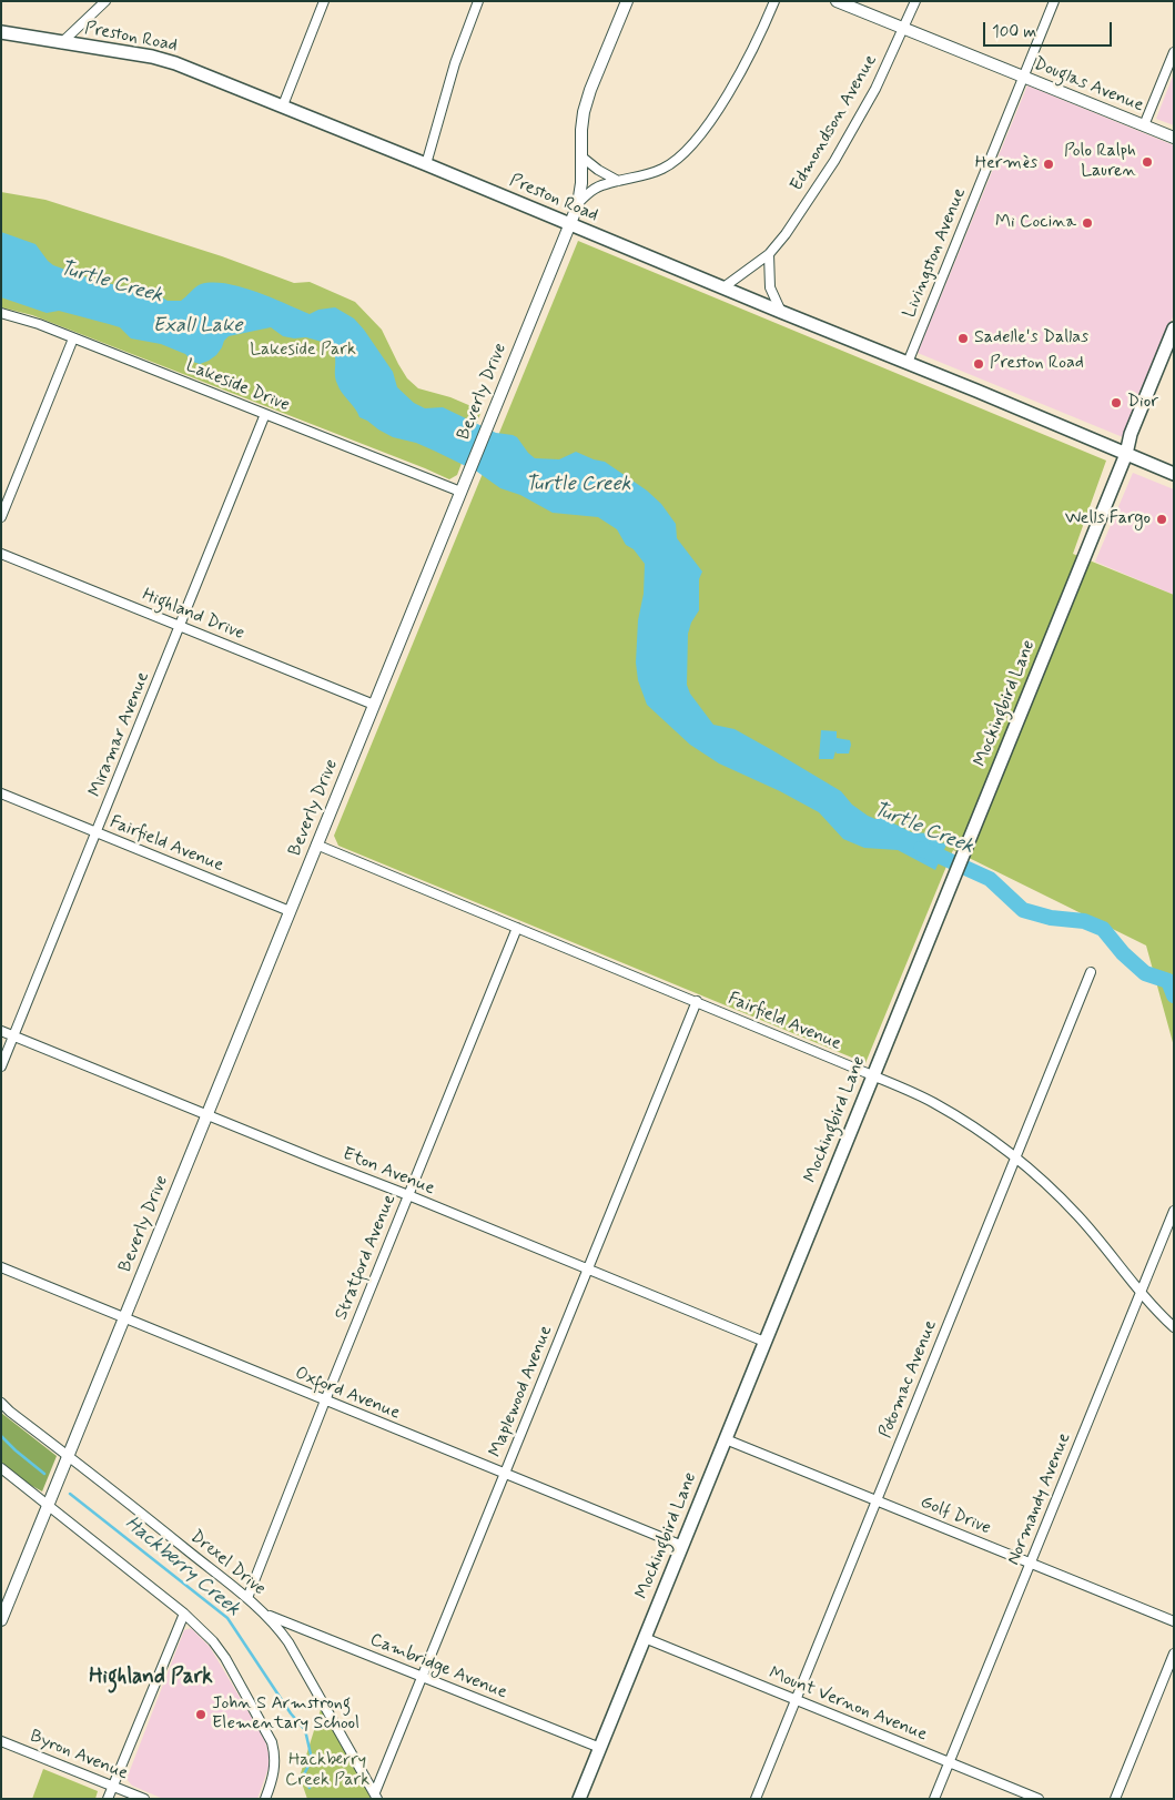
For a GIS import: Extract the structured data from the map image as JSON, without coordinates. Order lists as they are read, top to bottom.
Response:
{
  "streets": {
    "main road": ["Preston Road", "Mockingbird Lane"],
    "street": [
      "Douglas Avenue",
      "Edmondson Avenue",
      "Livingston Avenue",
      "Lakeside Drive",
      "Beverly Drive",
      "Highland Drive",
      "Miramar Avenue",
      "Fairfield Avenue",
      "Eton Avenue",
      "Stratford Avenue",
      "Potomac Avenue",
      "Maplewood Avenue",
      "Oxford Avenue",
      "Normandy Avenue",
      "Golf Drive",
      "Drexel Drive",
      "Cambridge Avenue",
      "Mount Vernon Avenue",
      "Byron Avenue"
    ]
  },
  "crossings": [
    ["Preston Road", "Edmondson Avenue"],
    ["Preston Road", "Livingston Avenue"],
    ["Preston Road", "Beverly Drive"],
    ["Preston Road", "Mockingbird Lane"],
    ["Douglas Avenue", "Edmondson Avenue"],
    ["Douglas Avenue", "Livingston Avenue"],
    ["Lakeside Drive", "Beverly Drive"],
    ["Lakeside Drive", "Miramar Avenue"],
    ["Beverly Drive", "Highland Drive"],
    ["Beverly Drive", "Fairfield Avenue"],
    ["Beverly Drive", "Eton Avenue"],
    ["Beverly Drive", "Oxford Avenue"],
    ["Beverly Drive", "Drexel Drive"],
    ["Highland Drive", "Miramar Avenue"],
    ["Mockingbird Lane", "Fairfield Avenue"],
    ["Mockingbird Lane", "Eton Avenue"],
    ["Mockingbird Lane", "Oxford Avenue"],
    ["Mockingbird Lane", "Golf Drive"],
    ["Mockingbird Lane", "Cambridge Avenue"],
    ["Mockingbird Lane", "Mount Vernon Avenue"],
    ["Miramar Avenue", "Fairfield Avenue"],
    ["Miramar Avenue", "Eton Avenue"],
    ["Fairfield Avenue", "Stratford Avenue"],
    ["Fairfield Avenue", "Potomac Avenue"],
    ["Fairfield Avenue", "Maplewood Avenue"],
    ["Fairfield Avenue", "Normandy Avenue"],
    ["Eton Avenue", "Stratford Avenue"],
    ["Eton Avenue", "Maplewood Avenue"],
    ["Stratford Avenue", "Oxford Avenue"],
    ["Stratford Avenue", "Drexel Drive"],
    ["Potomac Avenue", "Golf Drive"],
    ["Potomac Avenue", "Mount Vernon Avenue"],
    ["Maplewood Avenue", "Oxford Avenue"],
    ["Maplewood Avenue", "Drexel Drive"],
    ["Maplewood Avenue", "Cambridge Avenue"],
    ["Normandy Avenue", "Golf Drive"],
    ["Normandy Avenue", "Mount Vernon Avenue"],
    ["Drexel Drive", "Cambridge Avenue"]
  ],
  "districts": ["Highland Park"],
  "water": ["Turtle Creek", "Exall Lake", "Hackberry Creek"],
  "parks": ["Lakeside Park", "Hackberry Creek Park"],
  "places": [
    "Polo Ralph Lauren",
    "Hermès",
    "Mi Cocina",
    "Sadelle's Dallas",
    "Preston Road",
    "Dior",
    "Wells Fargo",
    "John S Armstrong Elementary School"
  ],
  "scale_bar": "100 m"
}
